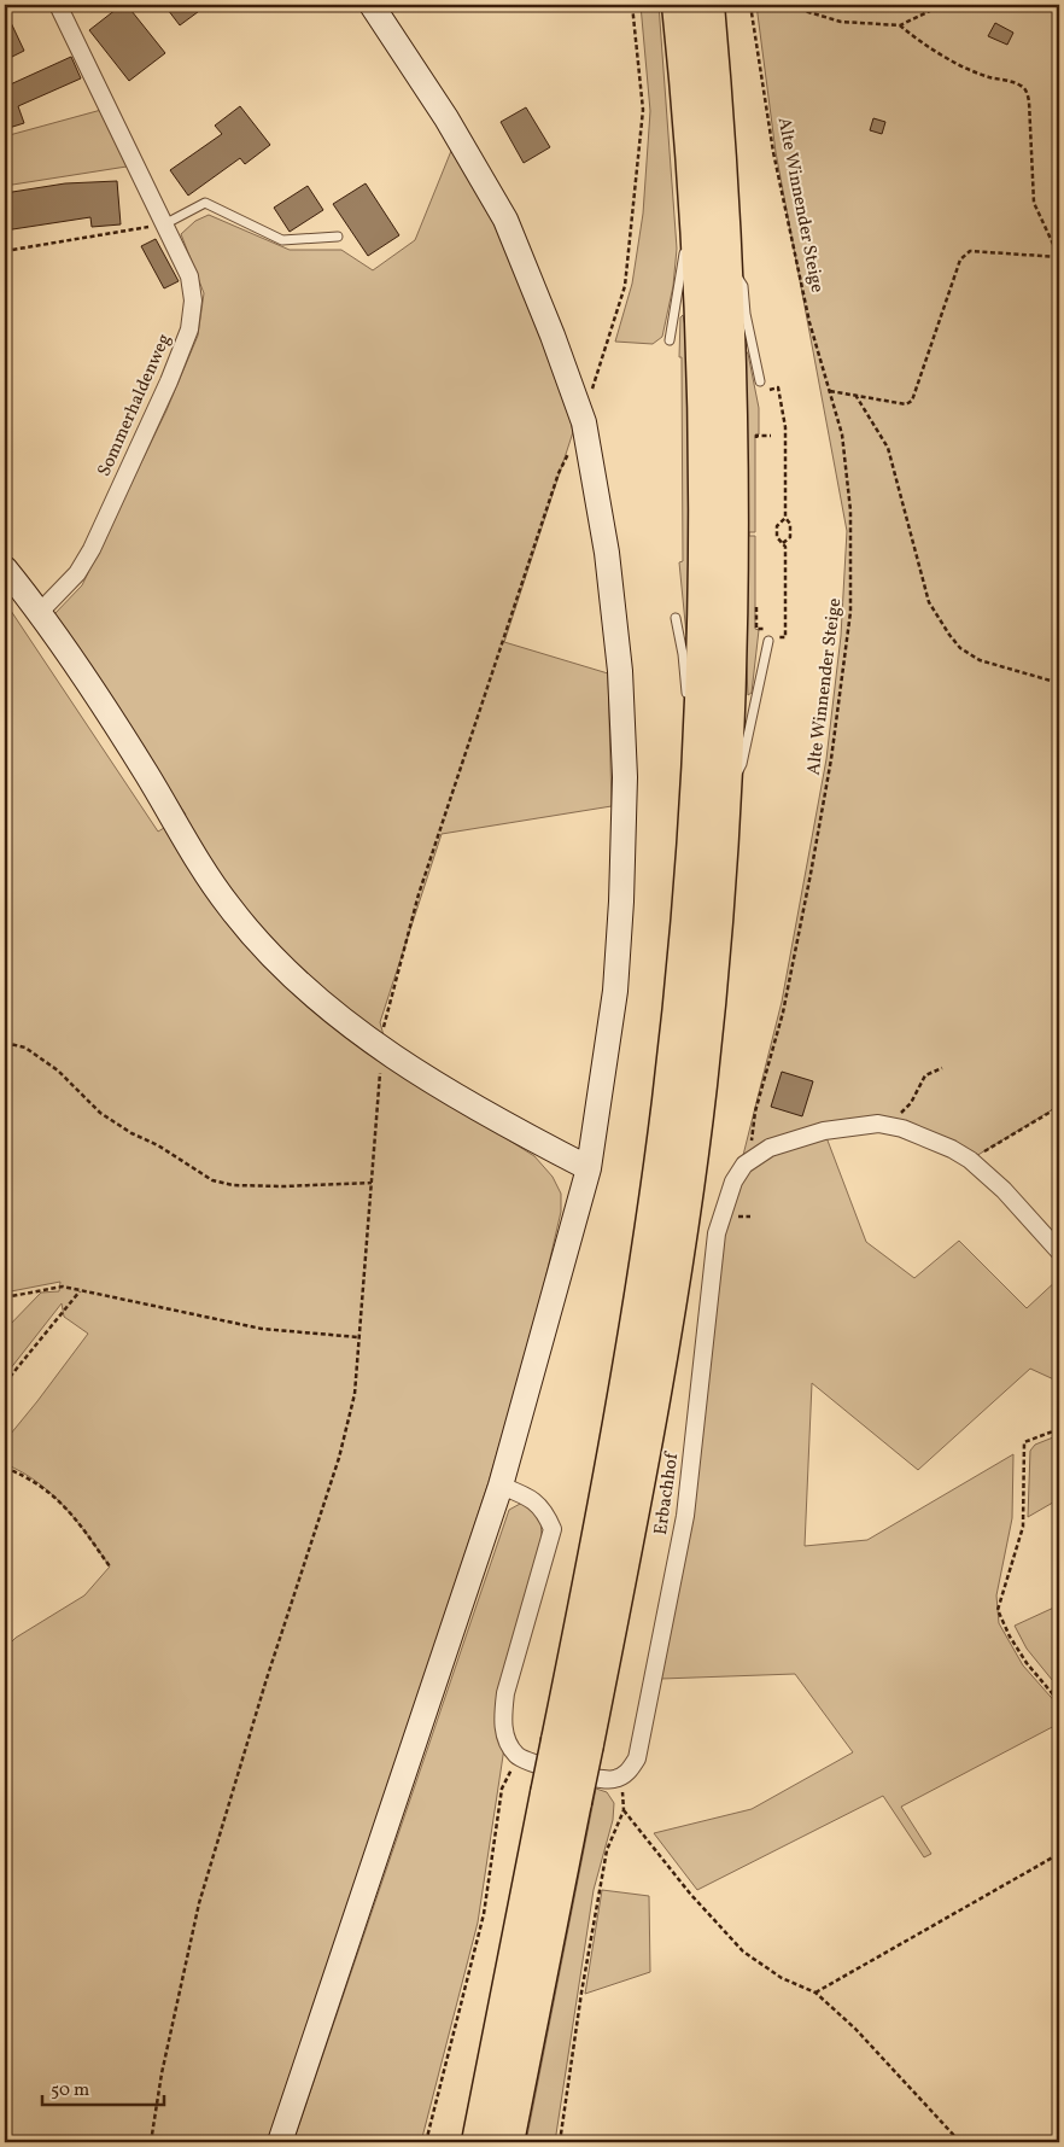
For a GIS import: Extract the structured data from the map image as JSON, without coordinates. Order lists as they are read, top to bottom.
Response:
{
  "streets": {
    "street": ["Sommerhaldenweg", "Erbachhof"],
    "path": ["Alte Winnender Steige"]
  },
  "crossings": [
    ["Alte Winnender Steige", "Erbachhof"]
  ],
  "scale_bar": "50 m"
}
